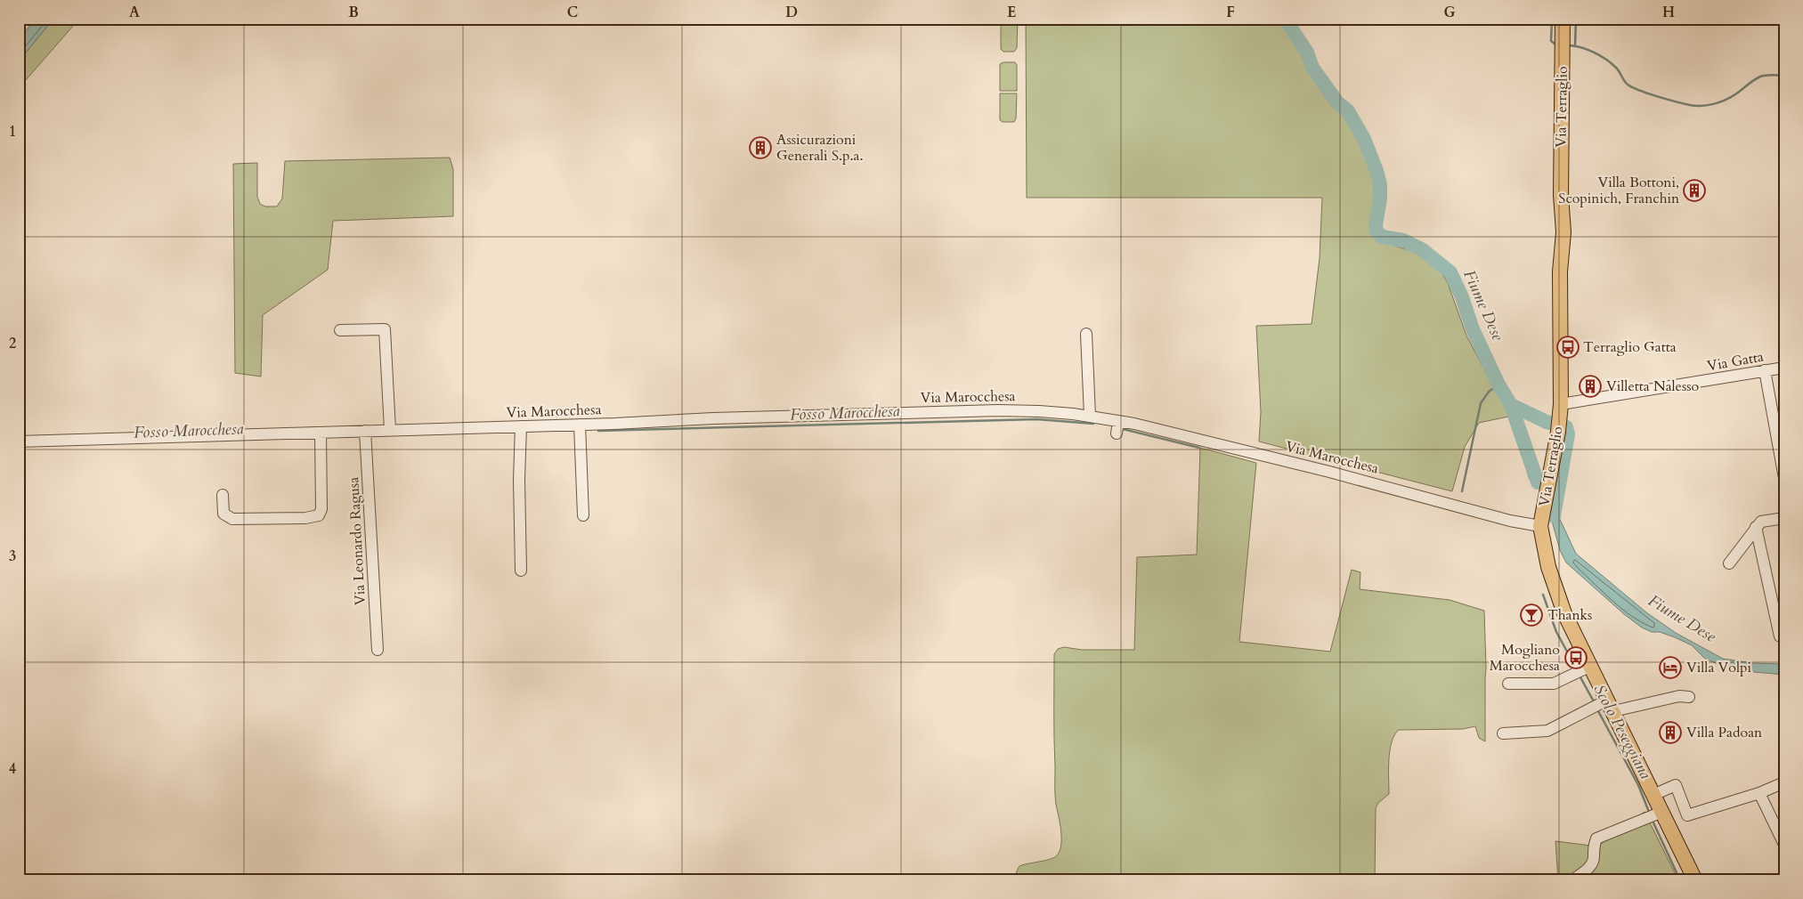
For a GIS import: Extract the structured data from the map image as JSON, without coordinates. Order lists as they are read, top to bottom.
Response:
{
  "streets": {
    "main road": ["Via Terraglio"],
    "street": ["Via Gatta", "Via Marocchesa", "Via Leonardo Ragusa"]
  },
  "crossings": [
    ["Via Terraglio", "Via Gatta"],
    ["Via Terraglio", "Via Marocchesa"],
    ["Via Marocchesa", "Via Leonardo Ragusa"]
  ],
  "water": ["Fiume Dese", "Fosso Marocchesa", "Scolo Peseggiana"],
  "places": {
    "building": [
      "Assicurazioni Generali S.p.a.",
      "Villa Bottoni, Scopinich, Franchin",
      "Villetta Nalesso",
      "Villa Padoan"
    ],
    "bus stop": ["Terraglio Gatta", "Mogliano Marocchesa"],
    "bar": ["Thanks"],
    "hotel": ["Villa Volpi"]
  },
  "grid": {
    "columns": [
      "A",
      "B",
      "C",
      "D",
      "E",
      "F",
      "G",
      "H"
    ],
    "rows": [
      "1",
      "2",
      "3",
      "4"
    ]
  }
}
